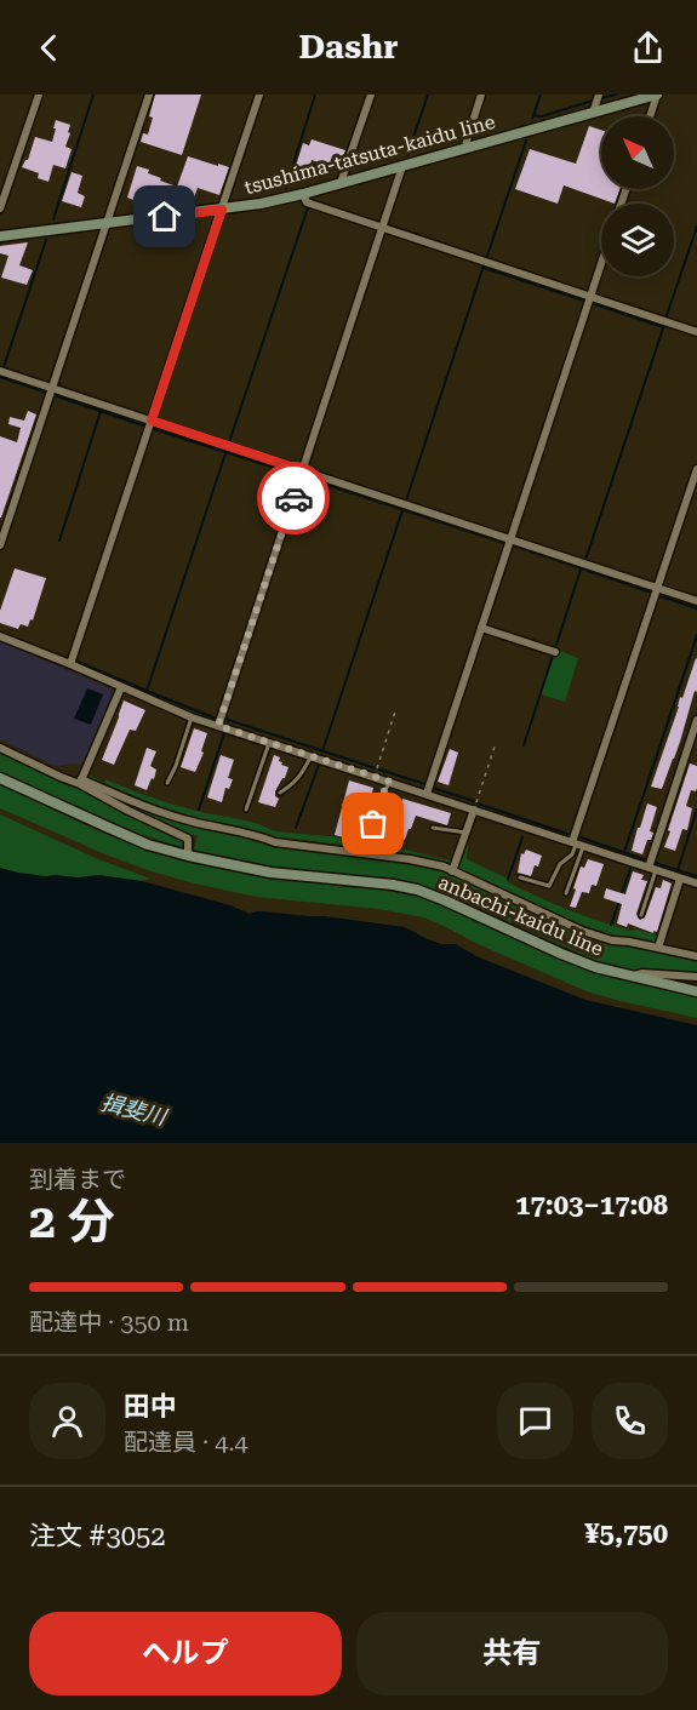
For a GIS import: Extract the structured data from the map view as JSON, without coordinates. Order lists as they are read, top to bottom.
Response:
{
  "streets": {
    "main road": ["tsushima-tatsuta-kaidu line", "anbachi-kaidu line"]
  },
  "water": ["揖斐川"],
  "north": "top left",
  "page": {
    "header": "Dashr",
    "heading": ["2 分", "到着まで", "17:03–17:08"],
    "panel": [
      "田中",
      "配達員 · 4.4",
      "注文 #3052",
      "¥5,750"
    ],
    "bar": "配達中 · 350 m",
    "buttons": ["ヘルプ", "共有"]
  }
}
